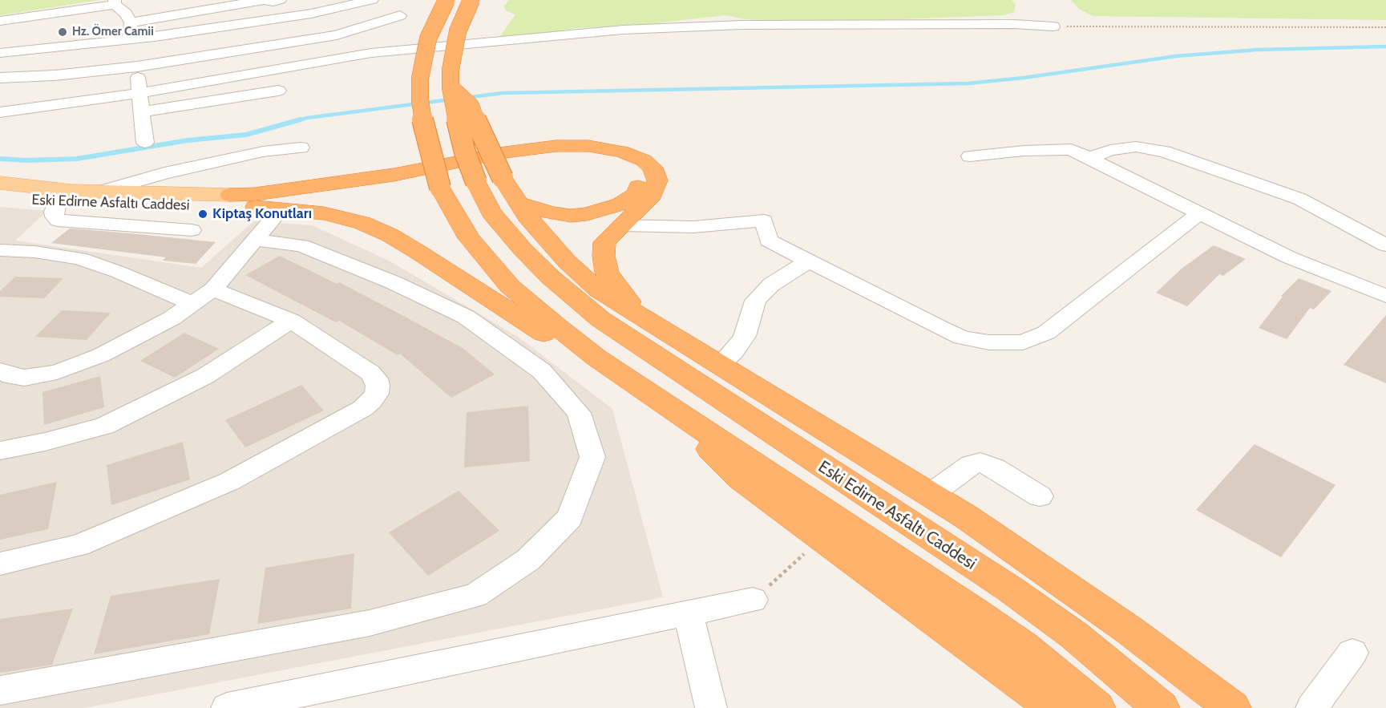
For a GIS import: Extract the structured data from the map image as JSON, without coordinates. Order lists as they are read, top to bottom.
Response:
{
  "streets": {
    "highway": ["Eski Edirne Asfaltı Caddesi"]
  },
  "places": ["Hz. Ömer Camii", "Kiptaş Konutları"]
}
